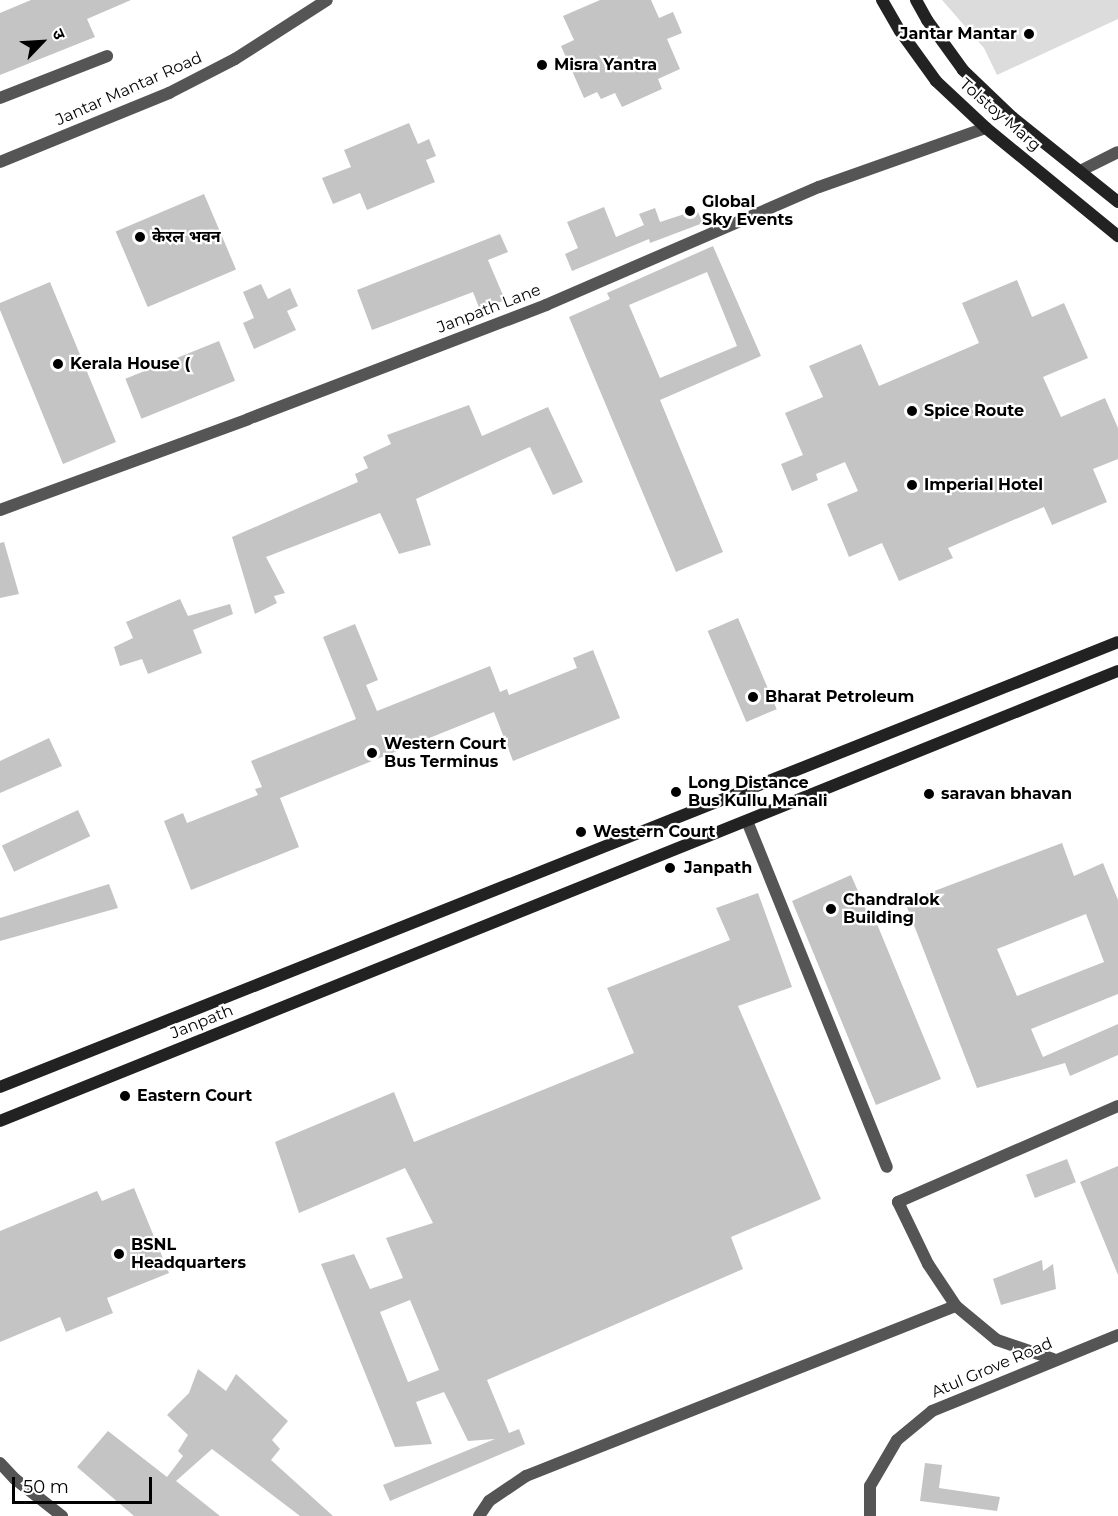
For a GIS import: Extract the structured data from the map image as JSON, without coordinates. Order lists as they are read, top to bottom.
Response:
{
  "streets": {
    "main road": ["Tolstoy Marg", "Janpath"],
    "street": ["Jantar Mantar Road", "Janpath Lane", "Atul Grove Road"]
  },
  "crossings": [
    ["Tolstoy Marg", "Janpath Lane"]
  ],
  "places": [
    "Jantar Mantar",
    "Misra Yantra",
    "Global Sky Events",
    "केरल भवन",
    "Kerala House (",
    "Spice Route",
    "Imperial Hotel",
    "Bharat Petroleum",
    "Western Court Bus Terminus",
    "Long Distance Bus Kullu Manali",
    "saravan bhavan",
    "Western Court",
    "Janpath",
    "Chandralok Building",
    "Eastern Court",
    "BSNL Headquarters"
  ],
  "scale_bar": "50 m",
  "north": "top right"
}
